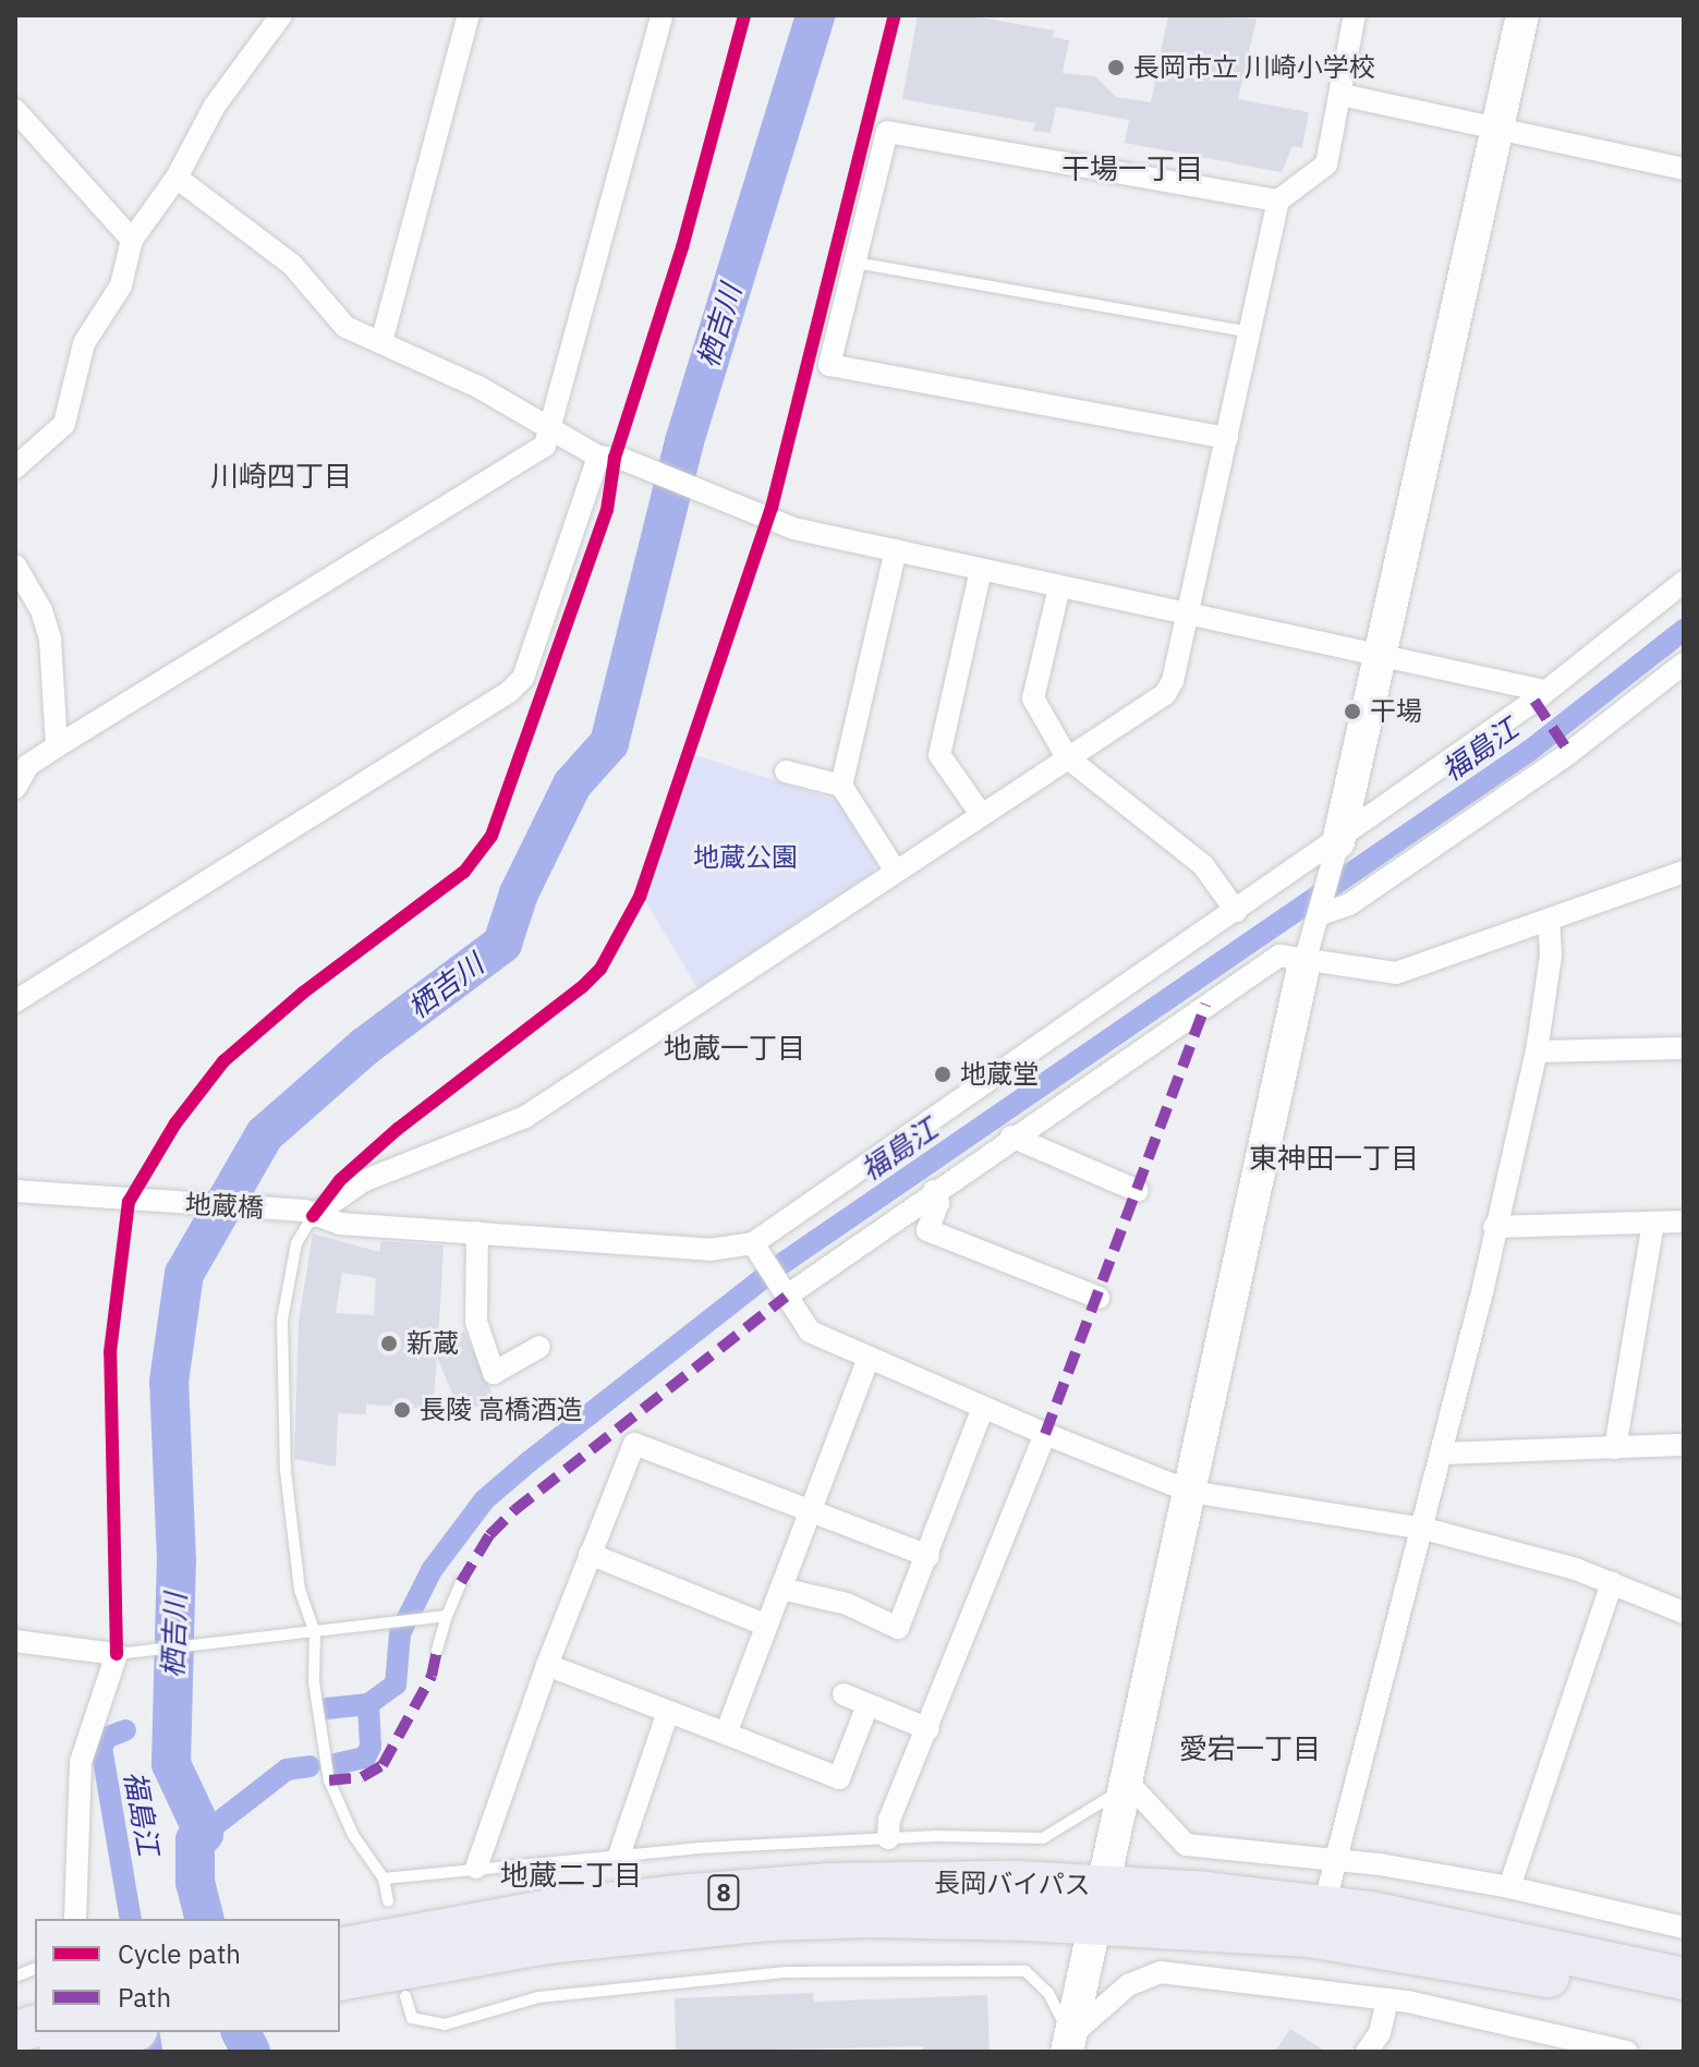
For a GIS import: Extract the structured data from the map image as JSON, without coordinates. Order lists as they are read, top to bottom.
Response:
{
  "streets": {
    "highway": ["長岡バイパス", "8"],
    "street": ["地蔵橋"]
  },
  "districts": [
    "干場一丁目",
    "川崎四丁目",
    "地蔵一丁目",
    "東神田一丁目",
    "愛宕一丁目",
    "地蔵二丁目"
  ],
  "water": ["栖吉川", "福島江"],
  "parks": ["地蔵公園"],
  "places": [
    "長岡市立 川崎小学校",
    "干場",
    "地蔵堂",
    "新蔵",
    "長陵 高橋酒造"
  ],
  "legend": ["Cycle path", "Path"]
}
